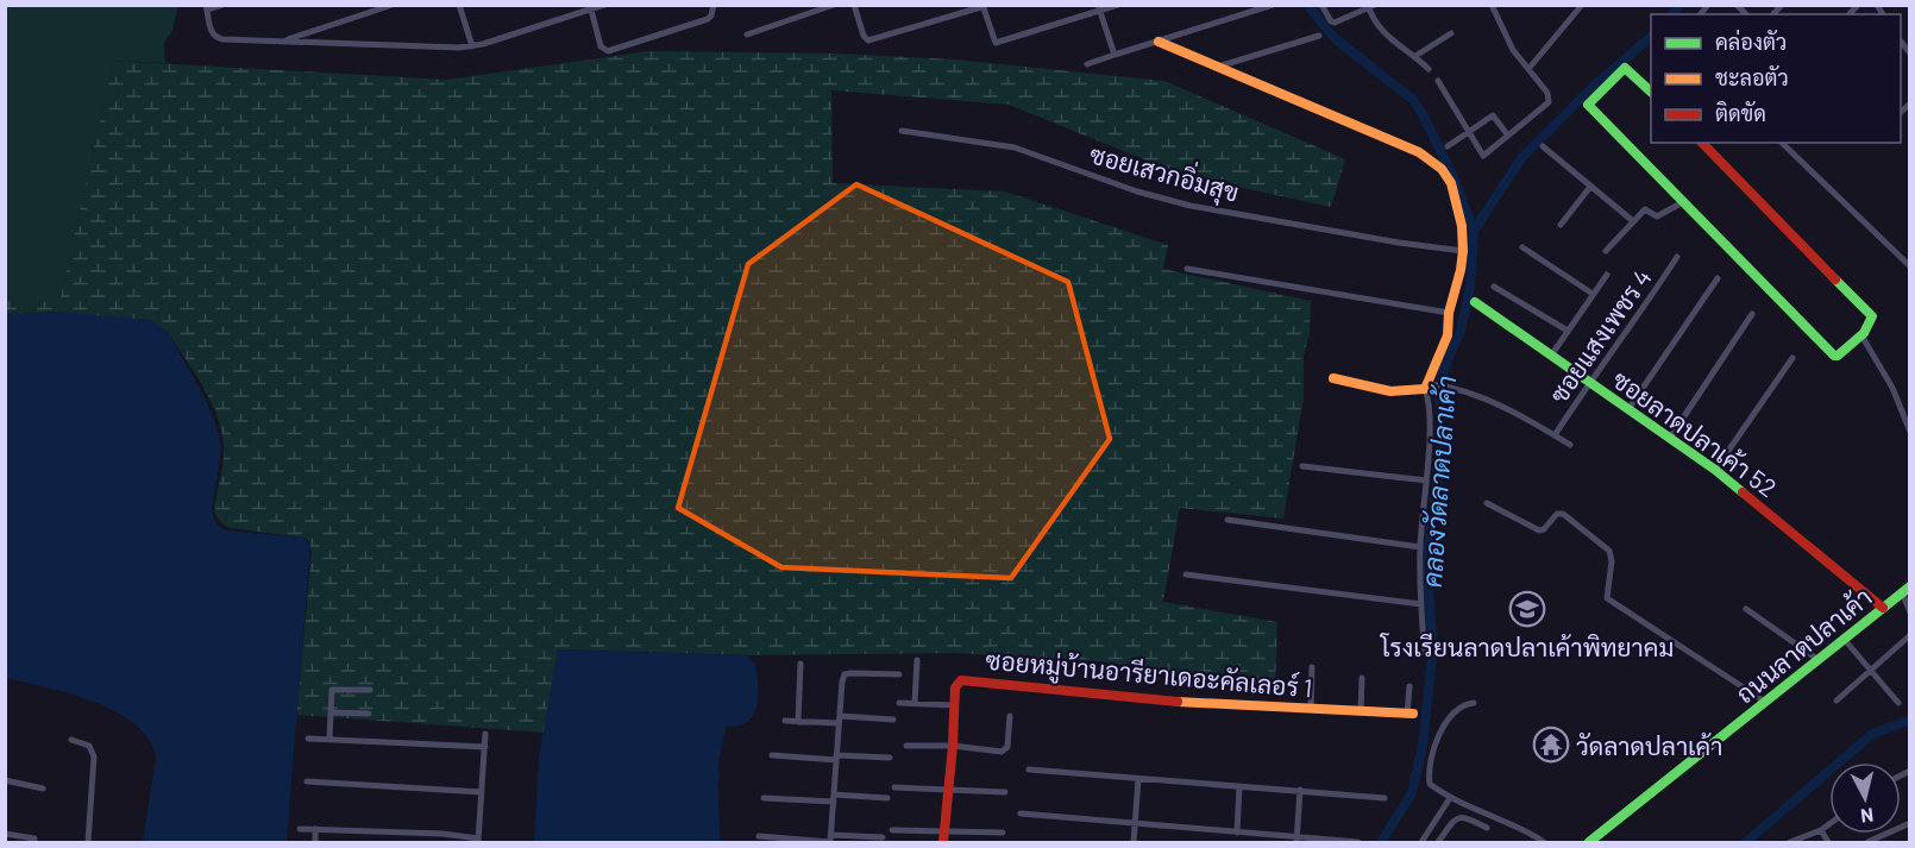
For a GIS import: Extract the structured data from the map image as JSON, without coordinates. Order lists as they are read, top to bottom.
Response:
{
  "streets": {
    "street": [
      "ซอยเสวกอิ่มสุข",
      "ซอยแสงเพชร 4",
      "ซอยลาดปลาเค้า 52",
      "ถนนลาดปลาเค้า",
      "ซอยหมู่บ้านอารียาเดอะคัลเลอร์ 1"
    ]
  },
  "crossings": [
    ["ซอยแสงเพชร 4", "ซอยลาดปลาเค้า 52"],
    ["ซอยลาดปลาเค้า 52", "ถนนลาดปลาเค้า"]
  ],
  "water": ["คลองวัดลาดปลาเค้า"],
  "places": {
    "school or university": ["โรงเรียนลาดปลาเค้าพิทยาคม"],
    "temple": ["วัดลาดปลาเค้า"]
  },
  "legend": ["คล่องตัว", "ชะลอตัว", "ติดขัด"],
  "north": "bottom"
}
